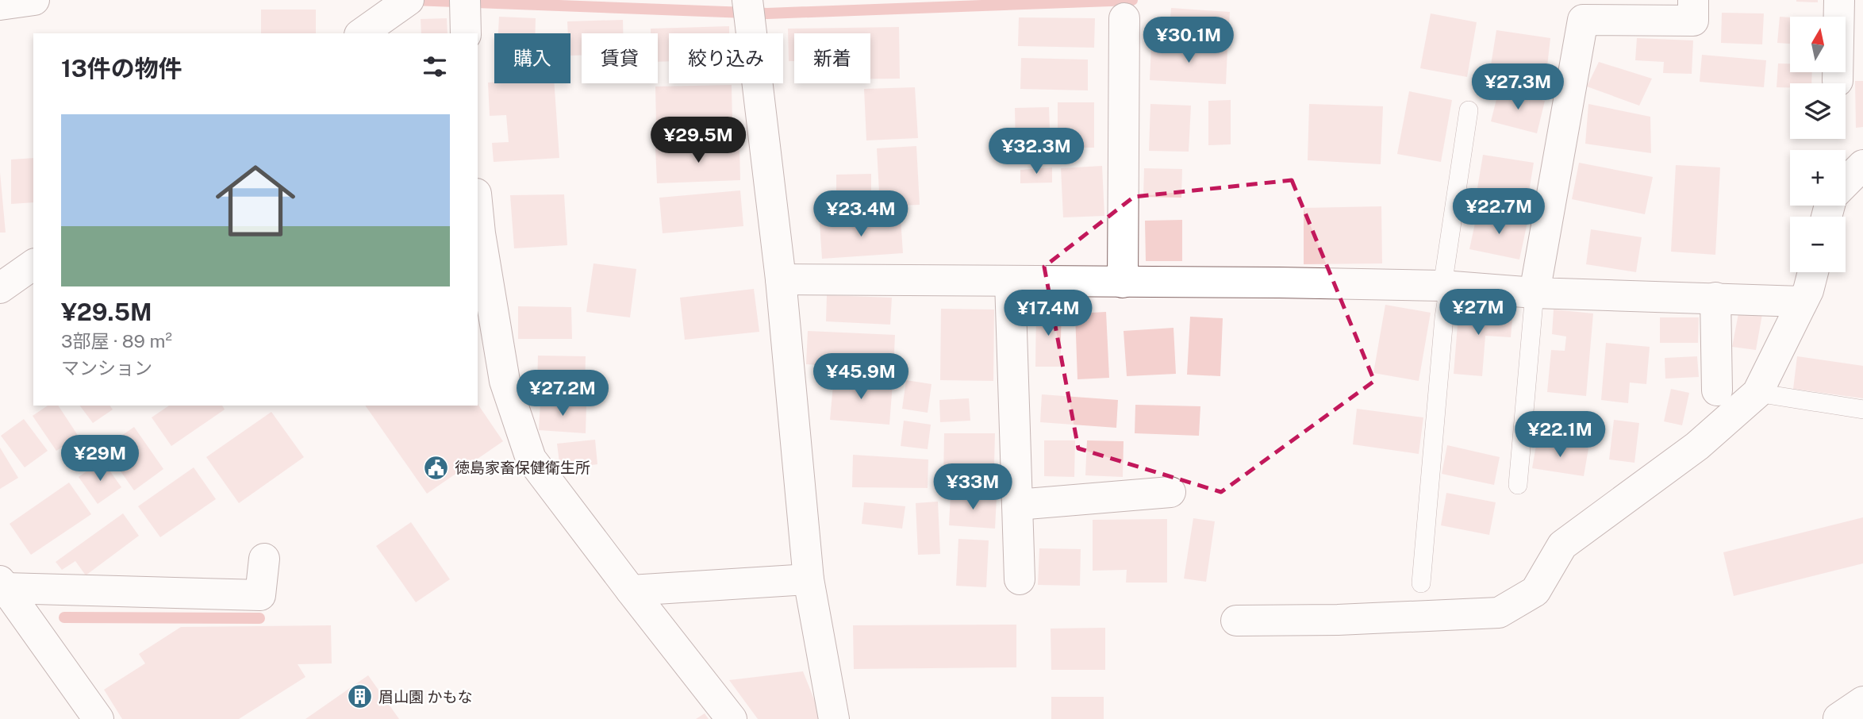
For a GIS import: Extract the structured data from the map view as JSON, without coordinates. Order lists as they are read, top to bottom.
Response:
{
  "places": {
    "public building": ["徳島家畜保健衛生所"],
    "building": ["眉山園 かもな"]
  },
  "north": "top",
  "page": {
    "map_buttons": ["+", "−"],
    "price": [
      "¥30.1M",
      "¥27.3M",
      "¥29.5M",
      "¥32.3M",
      "¥22.7M",
      "¥23.4M",
      "¥27M",
      "¥17.4M",
      "¥45.9M",
      "¥27.2M",
      "¥22.1M",
      "¥29M",
      "¥33M"
    ],
    "chip": [
      "購入",
      "賃貸",
      "絞り込み",
      "新着"
    ],
    "heading": "13件の物件",
    "list": [
      {
        "name": "¥29.5M",
        "note": "3部屋 · 89 m² · マンション"
      }
    ]
  }
}
